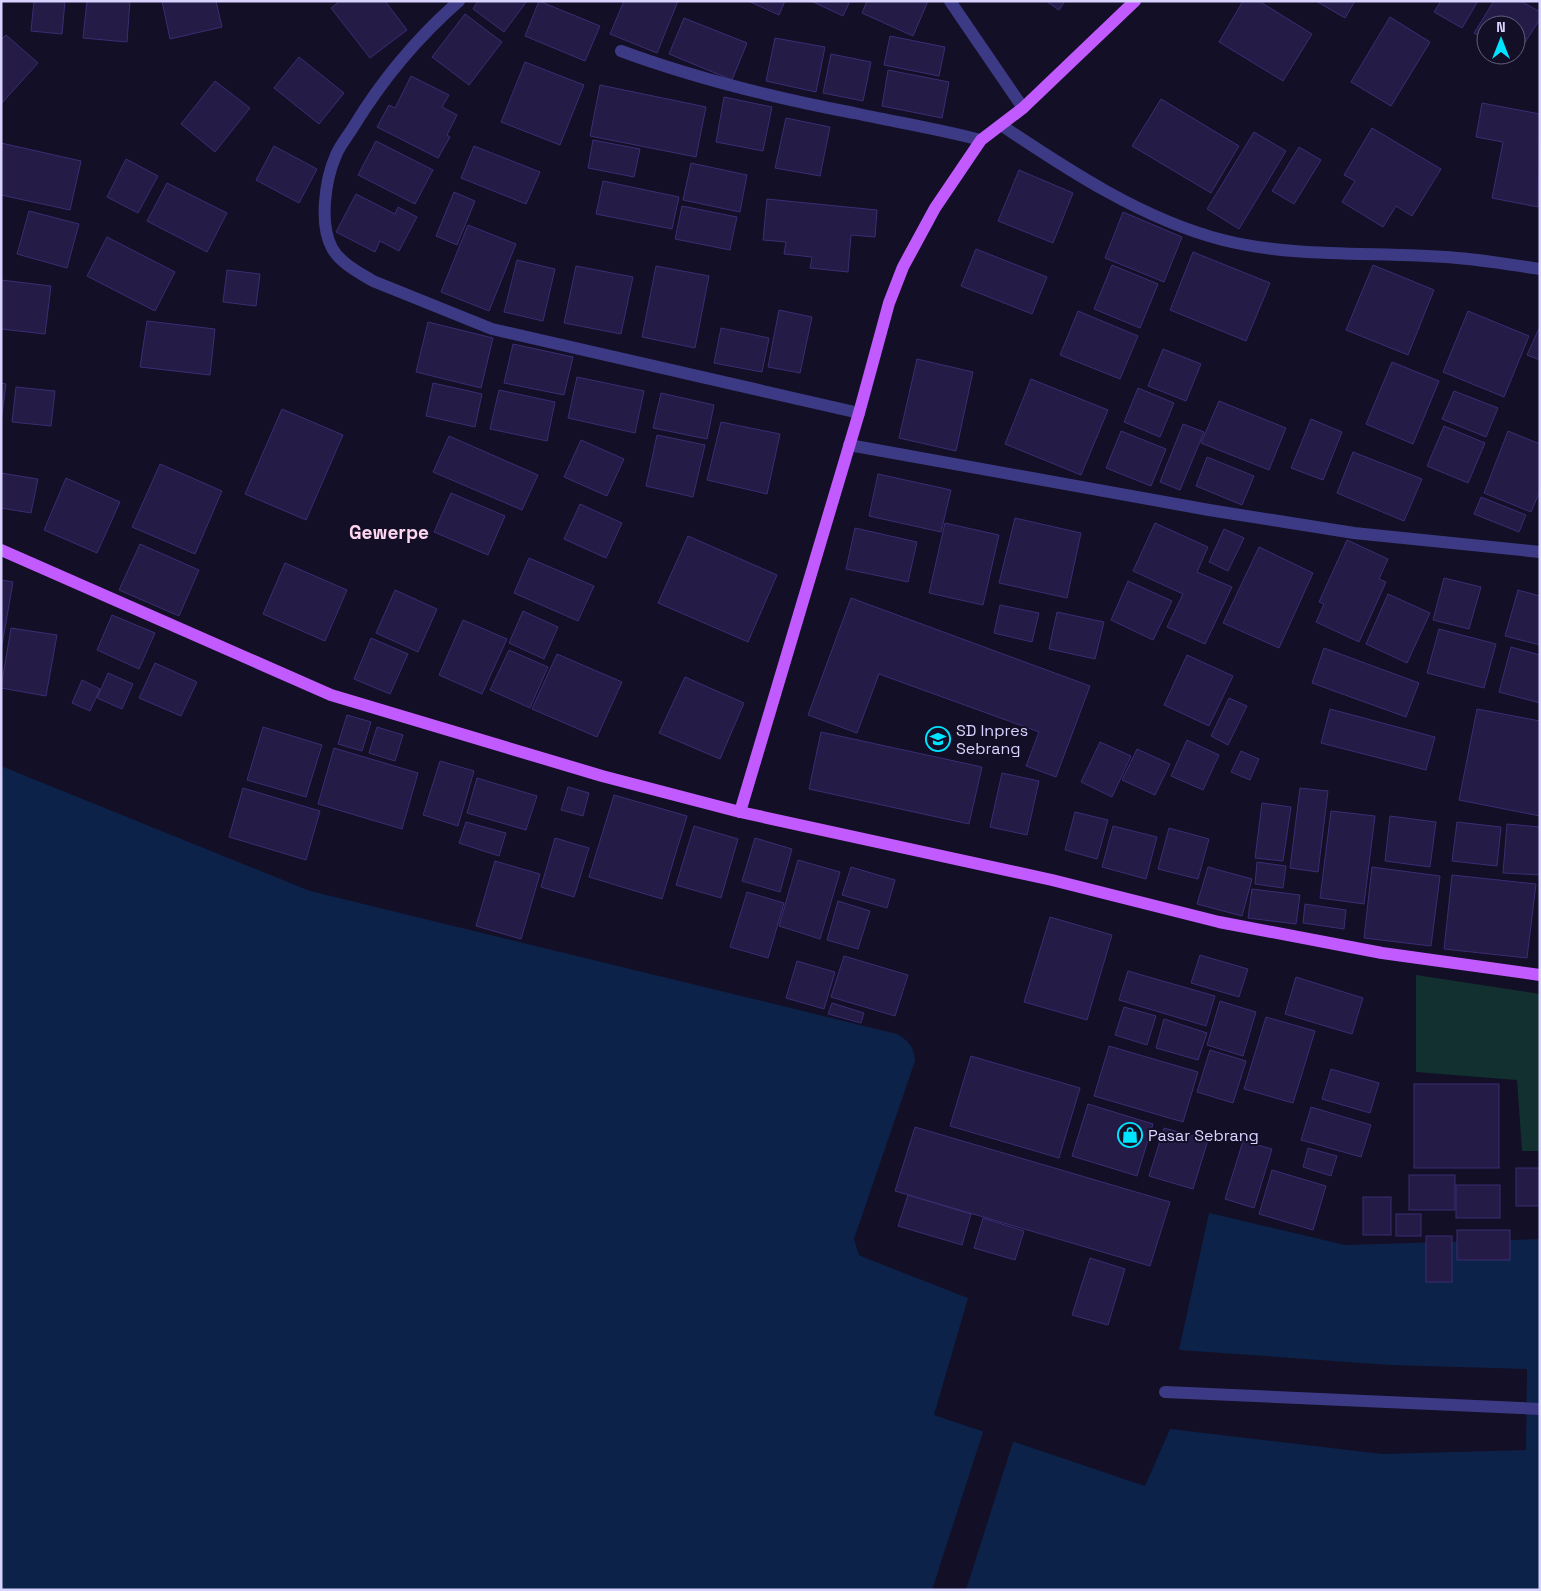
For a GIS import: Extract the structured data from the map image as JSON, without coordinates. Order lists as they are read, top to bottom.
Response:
{
  "districts": ["Gewerpe"],
  "places": {
    "school or university": ["SD Inpres Sebrang"],
    "shop": ["Pasar Sebrang"]
  },
  "north": "top"
}
